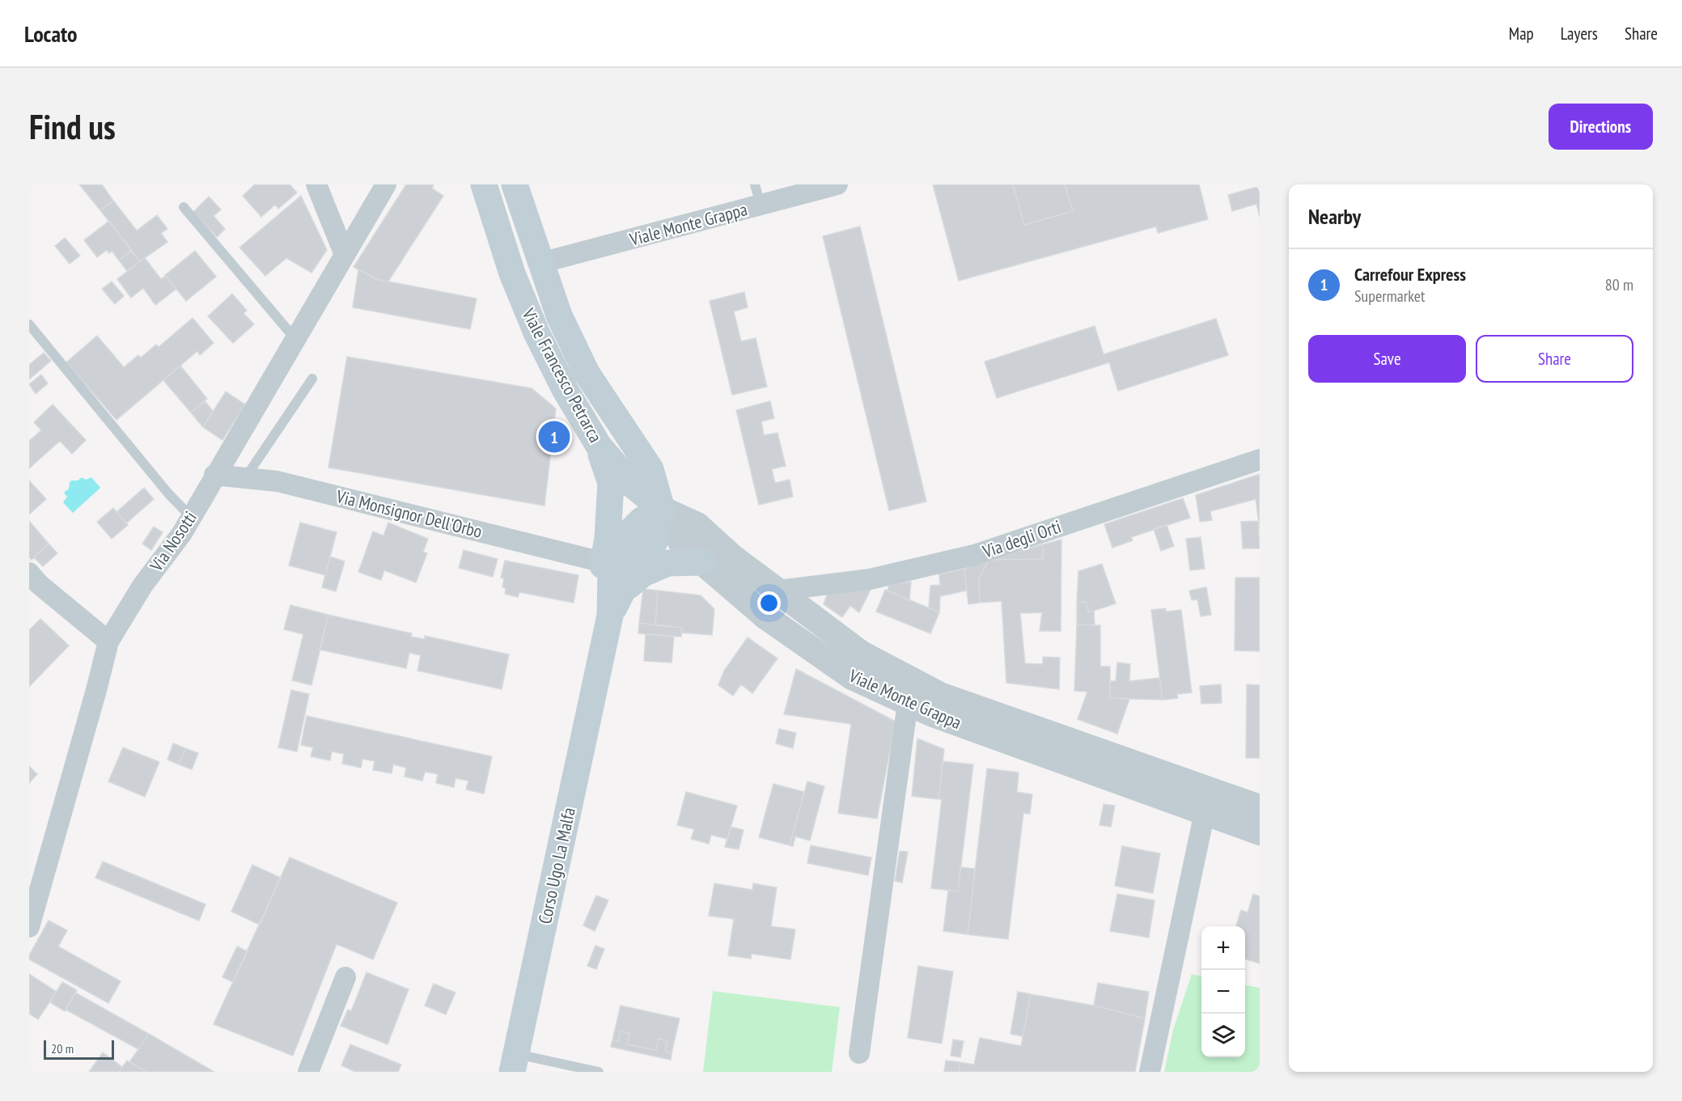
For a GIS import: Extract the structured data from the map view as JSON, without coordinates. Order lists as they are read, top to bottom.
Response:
{
  "streets": {
    "main road": ["Viale Francesco Petrarca", "Corso Ugo La Malfa"],
    "street": [
      "Viale Monte Grappa",
      "Via Monsignor Dell'Orbo",
      "Via degli Orti",
      "Via Nosotti"
    ]
  },
  "crossings": [
    ["Viale Monte Grappa", "Viale Francesco Petrarca"],
    ["Viale Monte Grappa", "Via degli Orti"],
    ["Viale Monte Grappa", "Corso Ugo La Malfa"],
    ["Viale Francesco Petrarca", "Corso Ugo La Malfa"],
    ["Via Monsignor Dell'Orbo", "Via Nosotti"],
    ["Via Monsignor Dell'Orbo", "Corso Ugo La Malfa"]
  ],
  "scale_bar": "20 m",
  "page": {
    "header": "Locato",
    "nav": ["Map", "Layers", "Share"],
    "buttons": [
      "Directions",
      ["Save", "Share"]
    ],
    "title": "Find us",
    "heading": "Nearby",
    "list": [
      {
        "mark": "1",
        "name": "Carrefour Express",
        "note": "Supermarket",
        "value": "80 m"
      }
    ],
    "pins": "1",
    "map_buttons": ["+", "−"],
    "scale": "20 m"
  }
}
